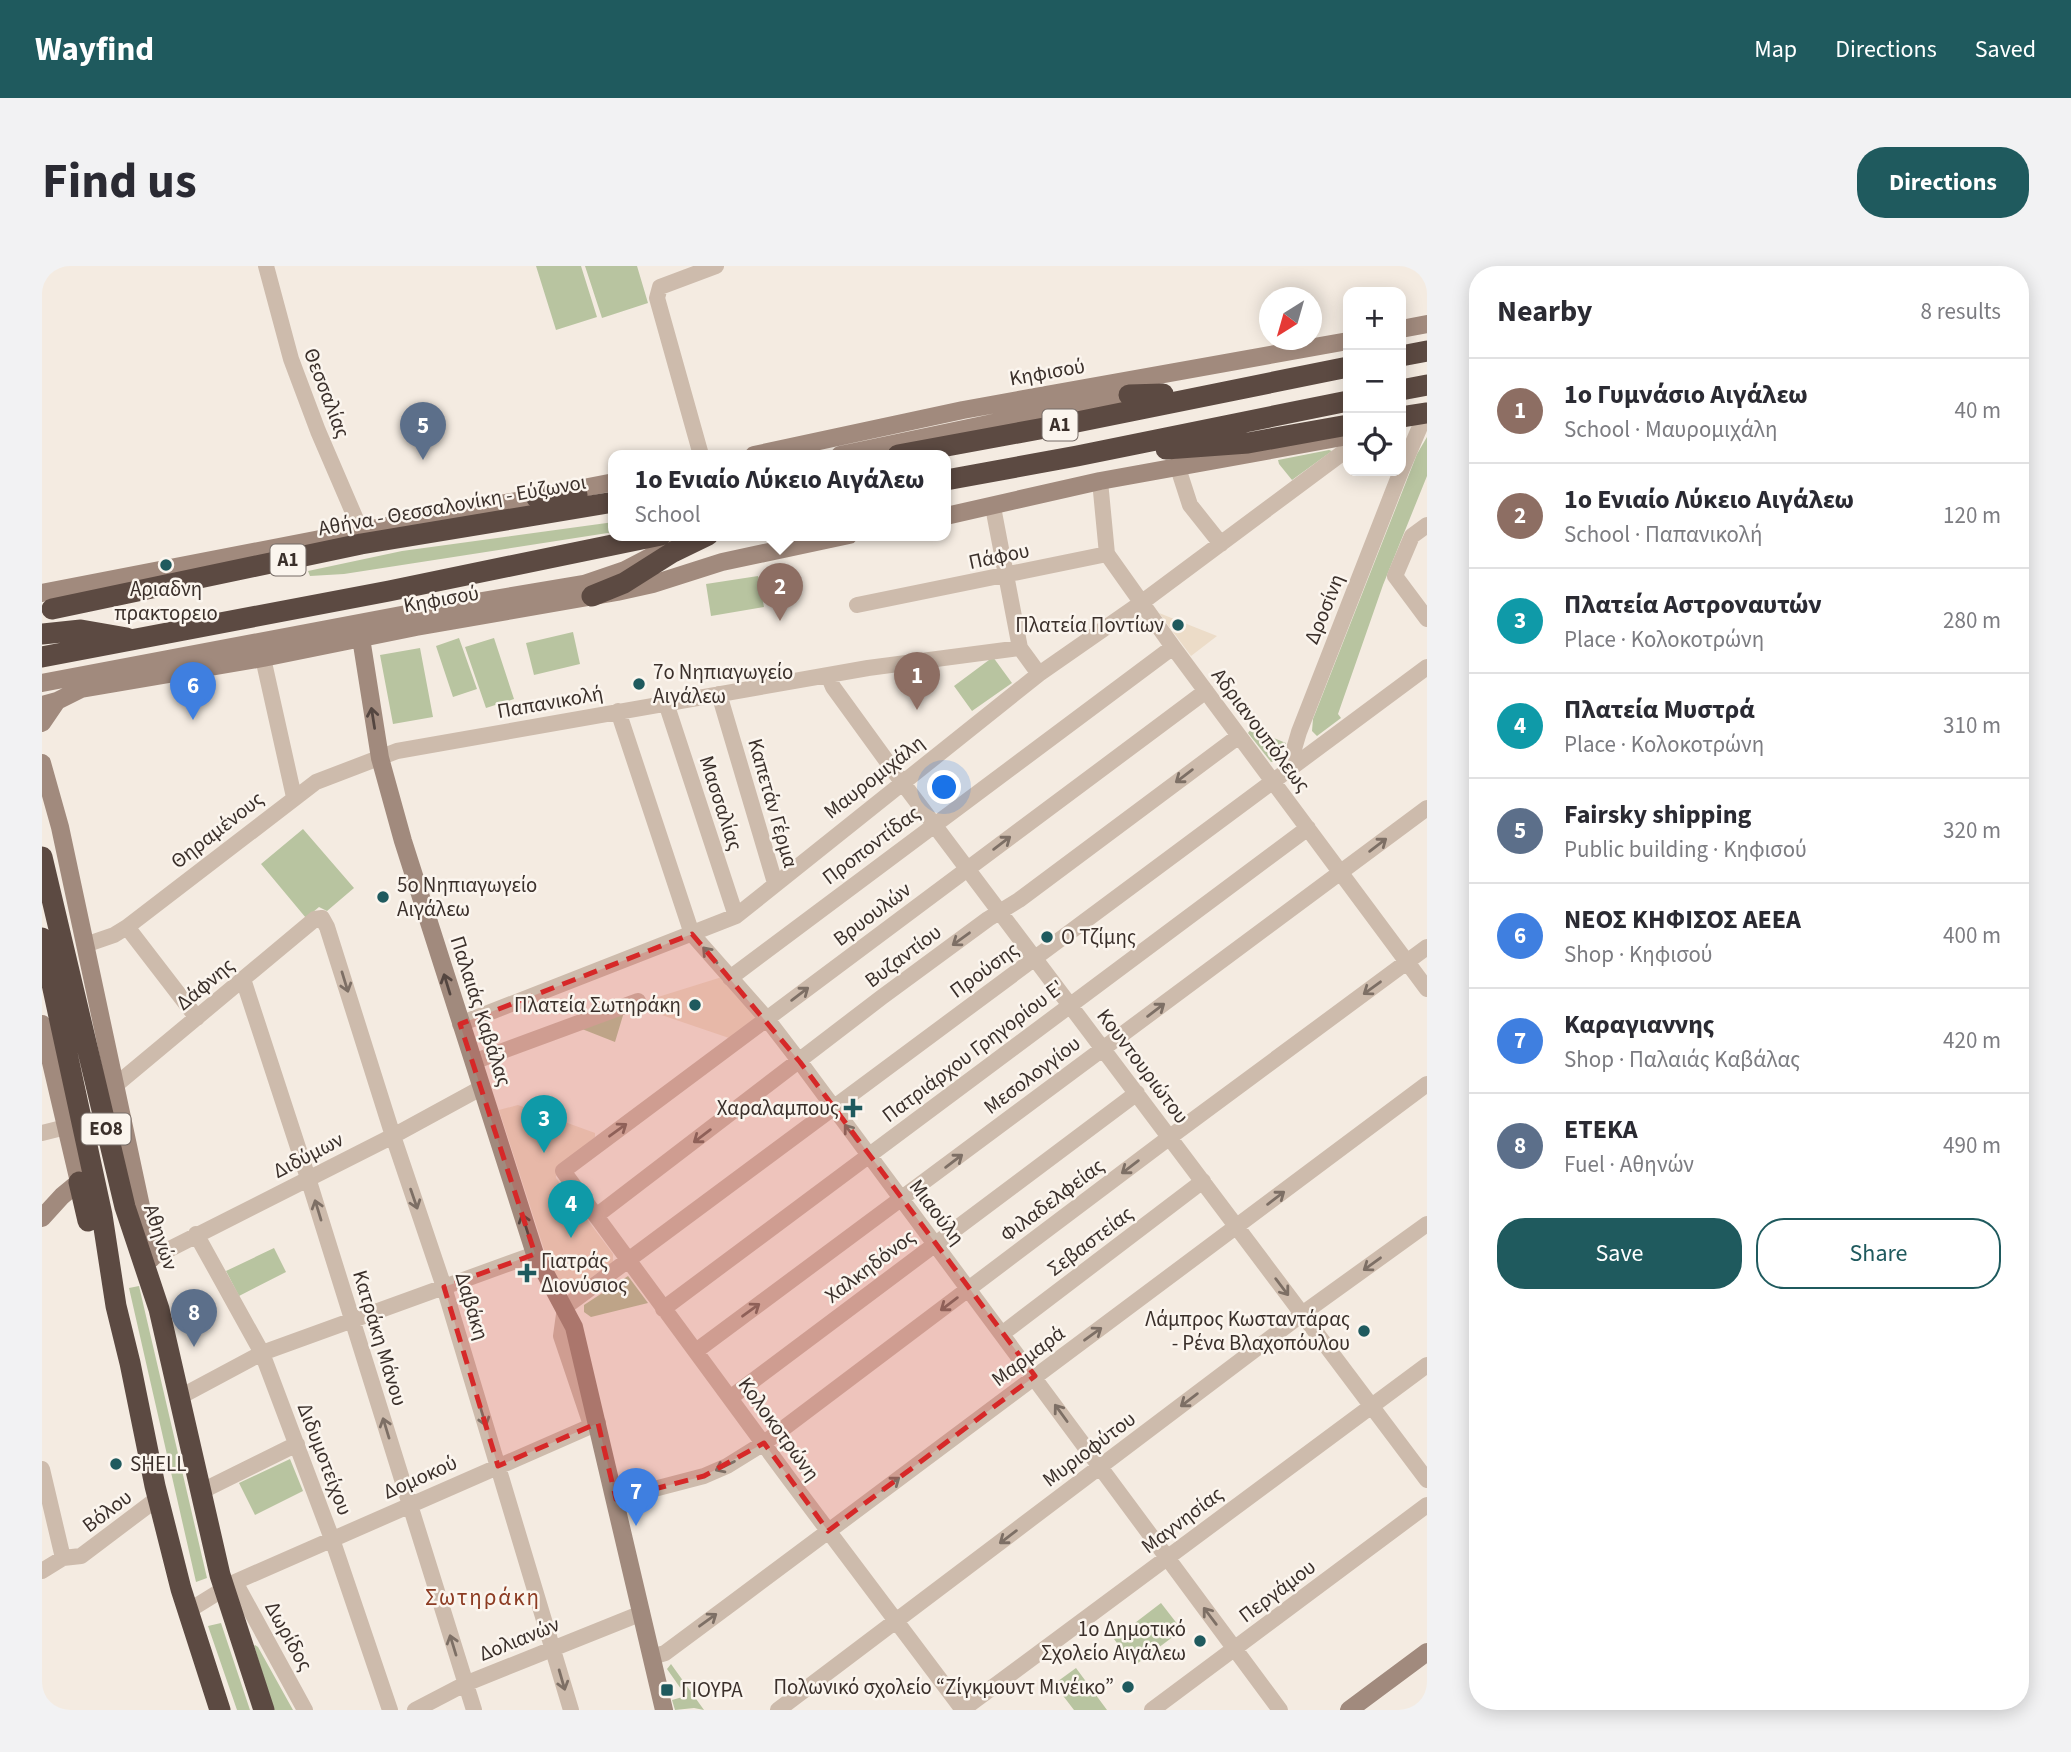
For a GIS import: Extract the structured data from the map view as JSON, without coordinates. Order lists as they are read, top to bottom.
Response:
{
  "streets": {
    "highway": [
      "Α1",
      "Αθήνα - Θεσσαλονίκη - Εύζωνοι",
      "ΕΟ8",
      "Αθηνών"
    ],
    "main road": ["Κηφισού", "Παλαιάς Καβάλας"],
    "street": [
      "Θεσσαλίας",
      "Πάφου",
      "Δροσίνη",
      "Παπανικολή",
      "Αδριανουπόλεως",
      "Μαυρομιχάλη",
      "Μασσαλίας",
      "Καπετάν Γέρμα",
      "Θηραμένους",
      "Προποντίδας",
      "Βρυουλών",
      "Βυζαντίου",
      "Προύσης",
      "Δάφνης",
      "Πατριάρχου Γρηγορίου Ε'",
      "Κουντουριώτου",
      "Μεσολογγίου",
      "Διδύμων",
      "Φιλαδελφείας",
      "Μιαούλη",
      "Σεβαστείας",
      "Χαλκηδόνος",
      "Δαβάκη",
      "Κατράκη Μάνου",
      "Μαρμαρά",
      "Κολοκοτρώνη",
      "Μυριοφύτου",
      "Διδυμοτείχου",
      "Δομοκού",
      "Βόλου",
      "Μαγνησίας",
      "Περγάμου",
      "Δωρίδος",
      "Δολιανών"
    ]
  },
  "crossings": [
    ["Κηφισού", "Παλαιάς Καβάλας"],
    ["Πάφου", "Αδριανουπόλεως"],
    ["Δροσίνη", "Προύσης"],
    ["Παπανικολή", "Μασσαλίας"],
    ["Παπανικολή", "Καπετάν Γέρμα"],
    ["Παπανικολή", "Θηραμένους"],
    ["Παπανικολή", "Παλαιάς Καβάλας"],
    ["Παπανικολή", "Κουντουριώτου"],
    ["Παπανικολή", "Μιαούλη"],
    ["Αδριανουπόλεως", "Μαυρομιχάλη"],
    ["Αδριανουπόλεως", "Προποντίδας"],
    ["Αδριανουπόλεως", "Βρυουλών"],
    ["Αδριανουπόλεως", "Βυζαντίου"],
    ["Αδριανουπόλεως", "Προύσης"],
    ["Αδριανουπόλεως", "Πατριάρχου Γρηγορίου Ε'"],
    ["Αδριανουπόλεως", "Μεσολογγίου"],
    ["Αδριανουπόλεως", "Φιλαδελφείας"],
    ["Μαυρομιχάλη", "Μασσαλίας"],
    ["Μαυρομιχάλη", "Καπετάν Γέρμα"],
    ["Μαυρομιχάλη", "Παλαιάς Καβάλας"],
    ["Μαυρομιχάλη", "Κουντουριώτου"],
    ["Μαυρομιχάλη", "Μιαούλη"],
    ["Θηραμένους", "Παλαιάς Καβάλας"],
    ["Θηραμένους", "Αθηνών"],
    ["Προποντίδας", "Κουντουριώτου"],
    ["Προποντίδας", "Μιαούλη"],
    ["Βρυουλών", "Κουντουριώτου"],
    ["Βρυουλών", "Μιαούλη"],
    ["Βρυουλών", "Κολοκοτρώνη"],
    ["Βυζαντίου", "Κουντουριώτου"],
    ["Βυζαντίου", "Μιαούλη"],
    ["Βυζαντίου", "Κολοκοτρώνη"],
    ["Προύσης", "Παλαιάς Καβάλας"],
    ["Προύσης", "Κουντουριώτου"],
    ["Προύσης", "Μιαούλη"],
    ["Προύσης", "Κολοκοτρώνη"],
    ["Δάφνης", "Αθηνών"],
    ["Δάφνης", "Δαβάκη"],
    ["Δάφνης", "Κατράκη Μάνου"],
    ["Παλαιάς Καβάλας", "Διδύμων"],
    ["Παλαιάς Καβάλας", "Φιλαδελφείας"],
    ["Παλαιάς Καβάλας", "Μαρμαρά"],
    ["Παλαιάς Καβάλας", "Δομοκού"],
    ["Παλαιάς Καβάλας", "Δολιανών"],
    ["Πατριάρχου Γρηγορίου Ε'", "Κουντουριώτου"],
    ["Πατριάρχου Γρηγορίου Ε'", "Μιαούλη"],
    ["Πατριάρχου Γρηγορίου Ε'", "Κολοκοτρώνη"],
    ["Κουντουριώτου", "Μεσολογγίου"],
    ["Κουντουριώτου", "Φιλαδελφείας"],
    ["Κουντουριώτου", "Σεβαστείας"],
    ["Κουντουριώτου", "Χαλκηδόνος"],
    ["Κουντουριώτου", "Μαρμαρά"],
    ["Κουντουριώτου", "Μυριοφύτου"],
    ["Κουντουριώτου", "Μαγνησίας"],
    ["Μεσολογγίου", "Μιαούλη"],
    ["Μεσολογγίου", "Κολοκοτρώνη"],
    ["Διδύμων", "Αθηνών"],
    ["Διδύμων", "Δαβάκη"],
    ["Διδύμων", "Κατράκη Μάνου"],
    ["Διδύμων", "Διδυμοτείχου"],
    ["Φιλαδελφείας", "Μιαούλη"],
    ["Φιλαδελφείας", "Κολοκοτρώνη"],
    ["Μιαούλη", "Σεβαστείας"],
    ["Μιαούλη", "Χαλκηδόνος"],
    ["Μιαούλη", "Μαρμαρά"],
    ["Μιαούλη", "Μυριοφύτου"],
    ["Μιαούλη", "Μαγνησίας"],
    ["Μιαούλη", "Περγάμου"],
    ["Αθηνών", "Δομοκού"],
    ["Αθηνών", "Βόλου"],
    ["Αθηνών", "Δωρίδος"],
    ["Χαλκηδόνος", "Κολοκοτρώνη"],
    ["Δαβάκη", "Δομοκού"],
    ["Δαβάκη", "Δολιανών"],
    ["Κατράκη Μάνου", "Δομοκού"],
    ["Κατράκη Μάνου", "Δολιανών"],
    ["Μαρμαρά", "Κολοκοτρώνη"],
    ["Κολοκοτρώνη", "Μυριοφύτου"],
    ["Κολοκοτρώνη", "Μαγνησίας"],
    ["Διδυμοτείχου", "Δομοκού"],
    ["Δομοκού", "Δωρίδος"]
  ],
  "one_way": [
    "Βρυουλών",
    "Βυζαντίου",
    "Παλαιάς Καβάλας",
    "Μεσολογγίου",
    "Φιλαδελφείας",
    "Δαβάκη",
    "Κατράκη Μάνου",
    "Μαρμαρά",
    "Μυριοφύτου"
  ],
  "districts": ["Σωτηράκη"],
  "places": {
    "other": [
      "Αριαδνη πρακτορειο",
      "Πλατεία Ποντίων",
      "7ο Νηπιαγωγείο Αιγάλεω",
      "5ο Νηπιαγωγείο Αιγάλεω",
      "Ο Τζίμης",
      "Πλατεία Σωτηράκη",
      "Λάμπρος Κωσταντάρας - Ρένα Βλαχοπόυλου",
      "SHELL",
      "1ο Δημοτικό Σχολείο Αιγάλεω",
      "Πολωνικό σχολείο “Ζίγκμουντ Μινέικο”"
    ],
    "health": ["Χαραλαμπους", "Γιατράς Διονύσιος"],
    "transit": ["ΓΙΟΥΡΑ"]
  },
  "north": "bottom left",
  "page": {
    "header": "Wayfind",
    "nav": ["Map", "Directions", "Saved"],
    "title": "Find us",
    "buttons": [
      "Directions",
      ["Save", "Share"]
    ],
    "heading": ["Nearby", "8 results"],
    "map_buttons": ["+", "−"],
    "list": [
      {
        "mark": "1",
        "name": "1ο Γυμνάσιο Αιγάλεω",
        "note": "School · Μαυρομιχάλη",
        "value": "40 m"
      },
      {
        "mark": "2",
        "name": "1ο Ενιαίο Λύκειο Αιγάλεω",
        "note": "School · Παπανικολή",
        "value": "120 m"
      },
      {
        "mark": "3",
        "name": "Πλατεία Αστροναυτών",
        "note": "Place · Κολοκοτρώνη",
        "value": "280 m"
      },
      {
        "mark": "4",
        "name": "Πλατεία Μυστρά",
        "note": "Place · Κολοκοτρώνη",
        "value": "310 m"
      },
      {
        "mark": "5",
        "name": "Fairsky shipping",
        "note": "Public building · Κηφισού",
        "value": "320 m"
      },
      {
        "mark": "6",
        "name": "ΝΕΟΣ ΚΗΦΙΣΟΣ ΑΕΕΑ",
        "note": "Shop · Κηφισού",
        "value": "400 m"
      },
      {
        "mark": "7",
        "name": "Καραγιαννης",
        "note": "Shop · Παλαιάς Καβάλας",
        "value": "420 m"
      },
      {
        "mark": "8",
        "name": "ΕΤΕΚΑ",
        "note": "Fuel · Αθηνών",
        "value": "490 m"
      }
    ],
    "pins": [
      "5",
      "2",
      "1",
      "6",
      "3",
      "4",
      "8",
      "7"
    ],
    "popup": ["1ο Ενιαίο Λύκειο Αιγάλεω", "School"]
  }
}
